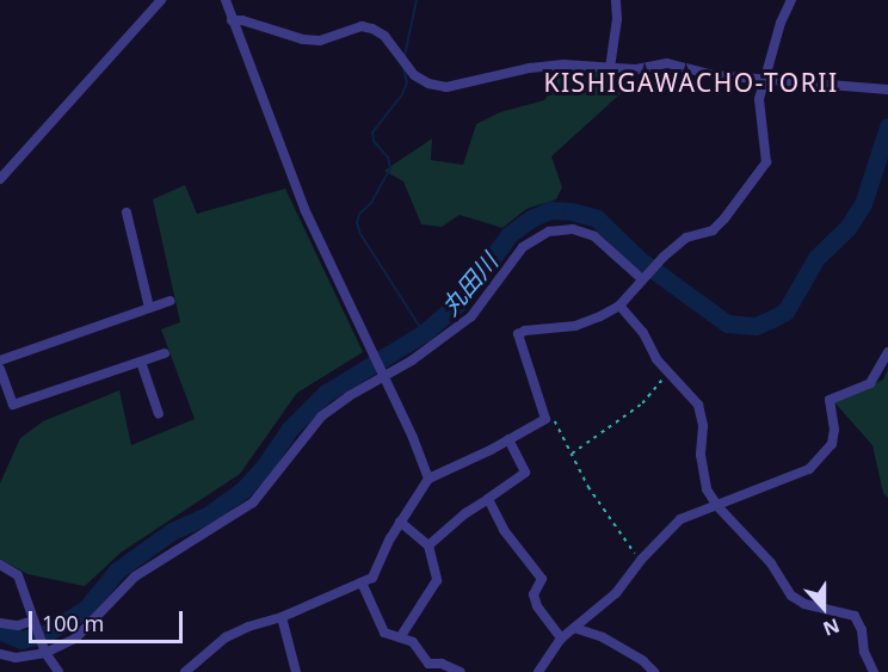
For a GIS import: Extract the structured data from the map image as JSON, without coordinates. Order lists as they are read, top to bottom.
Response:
{
  "districts": ["KISHIGAWACHO-TORII"],
  "water": ["丸田川"],
  "scale_bar": "100 m",
  "north": "bottom"
}
